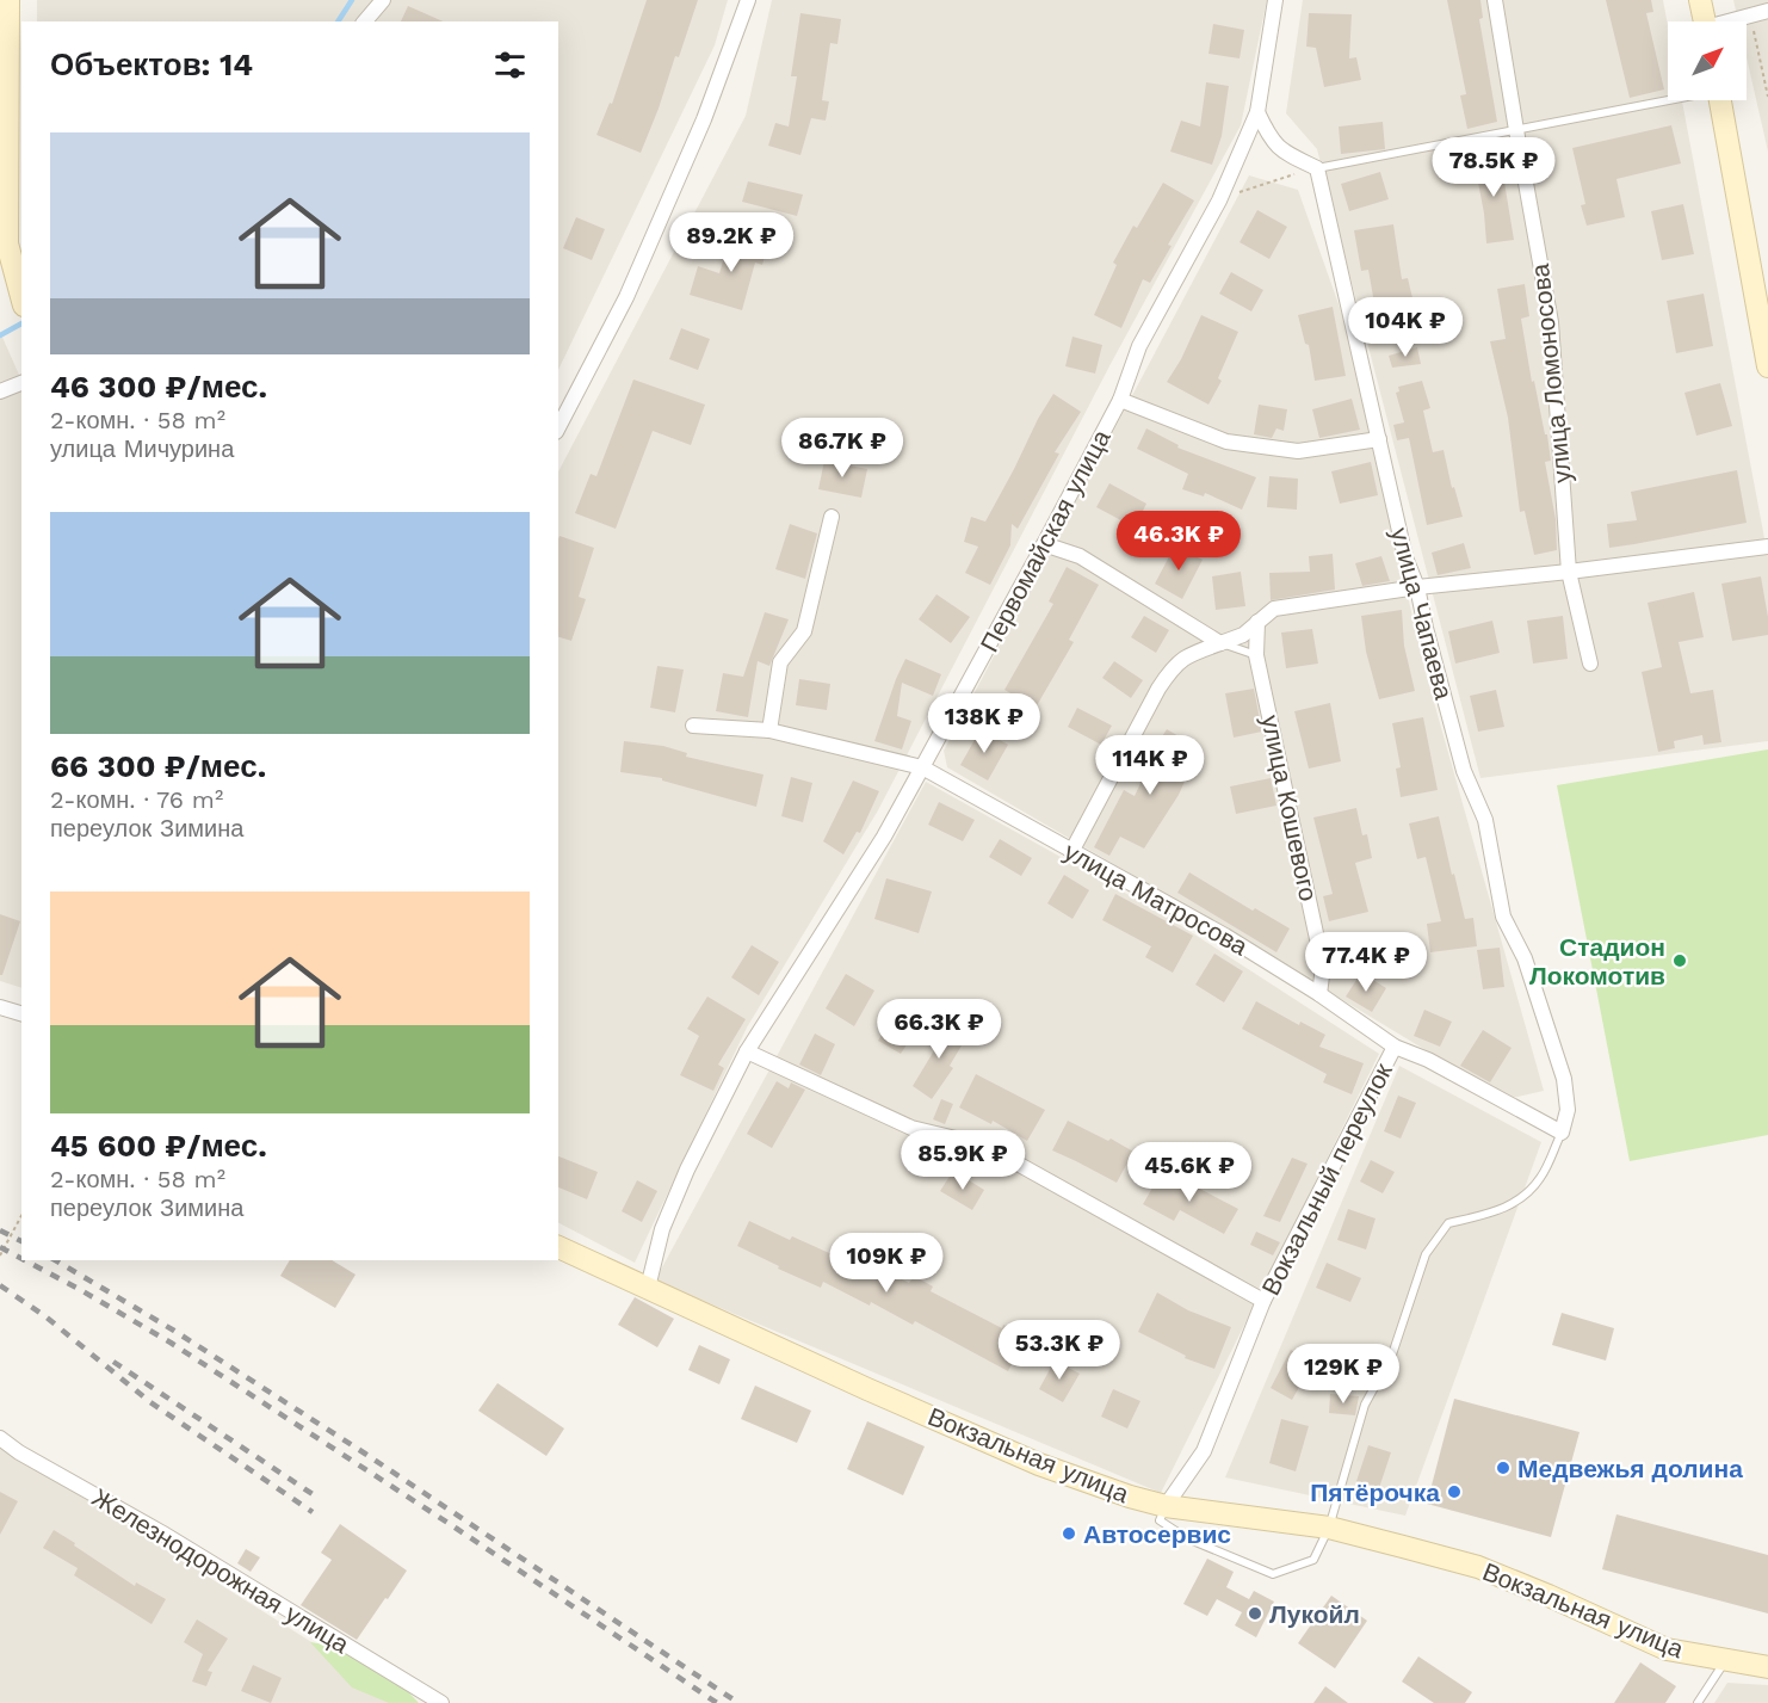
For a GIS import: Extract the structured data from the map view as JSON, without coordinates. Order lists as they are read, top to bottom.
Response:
{
  "streets": {
    "street": [
      "улица Ломоносова",
      "Первомайская улица",
      "улица Чапаева",
      "улица Кошевого",
      "улица Матросова",
      "Вокзальный переулок",
      "Вокзальная улица",
      "Железнодорожная улица"
    ]
  },
  "crossings": [
    ["Первомайская улица", "улица Матросова"],
    ["Первомайская улица", "Вокзальная улица"],
    ["улица Чапаева", "улица Матросова"],
    ["улица Кошевого", "улица Матросова"],
    ["улица Матросова", "Вокзальный переулок"],
    ["Вокзальный переулок", "Вокзальная улица"]
  ],
  "places": [
    "Стадион Локомотив",
    "Медвежья долина",
    "Пятёрочка",
    "Автосервис",
    "Лукойл"
  ],
  "north": "top right",
  "page": {
    "heading": "Объектов: 14",
    "list": [
      {
        "name": "46 300 ₽/мес.",
        "note": "2-комн. · 58 m² · улица Мичурина"
      },
      {
        "name": "66 300 ₽/мес.",
        "note": "2-комн. · 76 m² · переулок Зимина"
      },
      {
        "name": "45 600 ₽/мес.",
        "note": "2-комн. · 58 m² · переулок Зимина"
      }
    ],
    "price": [
      "78.5K ₽",
      "89.2K ₽",
      "104K ₽",
      "86.7K ₽",
      "46.3K ₽",
      "138K ₽",
      "114K ₽",
      "77.4K ₽",
      "66.3K ₽",
      "85.9K ₽",
      "45.6K ₽",
      "109K ₽",
      "53.3K ₽",
      "129K ₽"
    ]
  }
}
